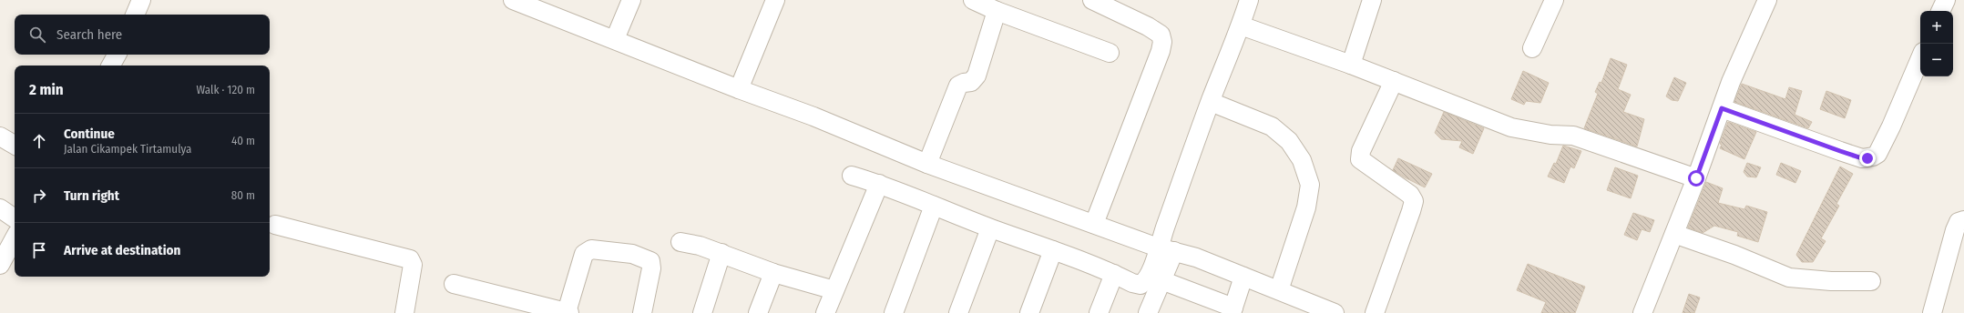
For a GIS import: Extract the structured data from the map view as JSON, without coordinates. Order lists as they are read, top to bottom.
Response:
{
  "page": {
    "map_buttons": ["+", "−"],
    "search": "Search here",
    "heading": ["2 min", "Walk · 120 m"],
    "list": [
      ["Continue", "Jalan Cikampek Tirtamulya", "40 m"],
      ["Turn right", "80 m"],
      "Arrive at destination"
    ]
  }
}
